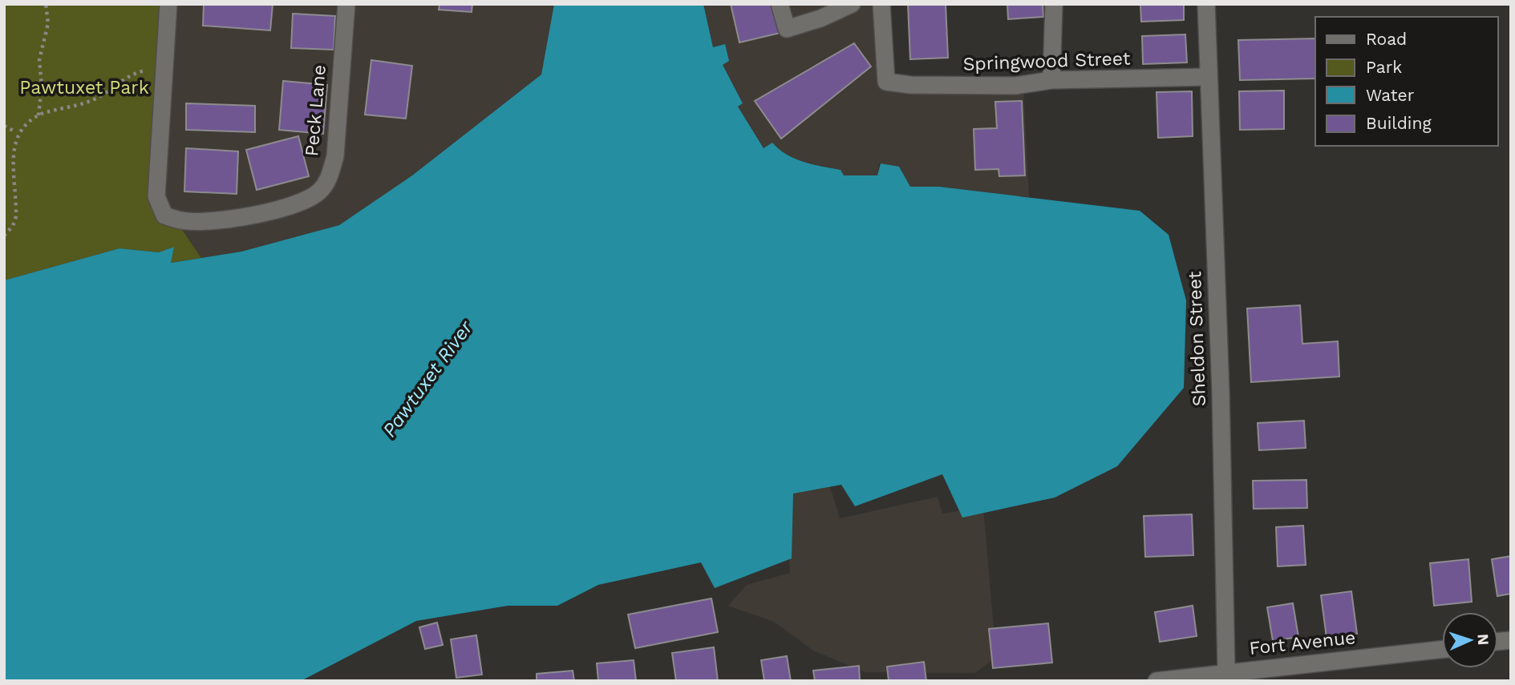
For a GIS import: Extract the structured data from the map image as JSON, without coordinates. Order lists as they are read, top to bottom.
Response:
{
  "streets": {
    "street": [
      "Springwood Street",
      "Peck Lane",
      "Sheldon Street",
      "Fort Avenue"
    ]
  },
  "crossings": [
    ["Springwood Street", "Sheldon Street"],
    ["Sheldon Street", "Fort Avenue"]
  ],
  "water": ["Pawtuxet River"],
  "parks": ["Pawtuxet Park"],
  "legend": [
    "Road",
    "Park",
    "Water",
    "Building"
  ],
  "north": "right"
}
